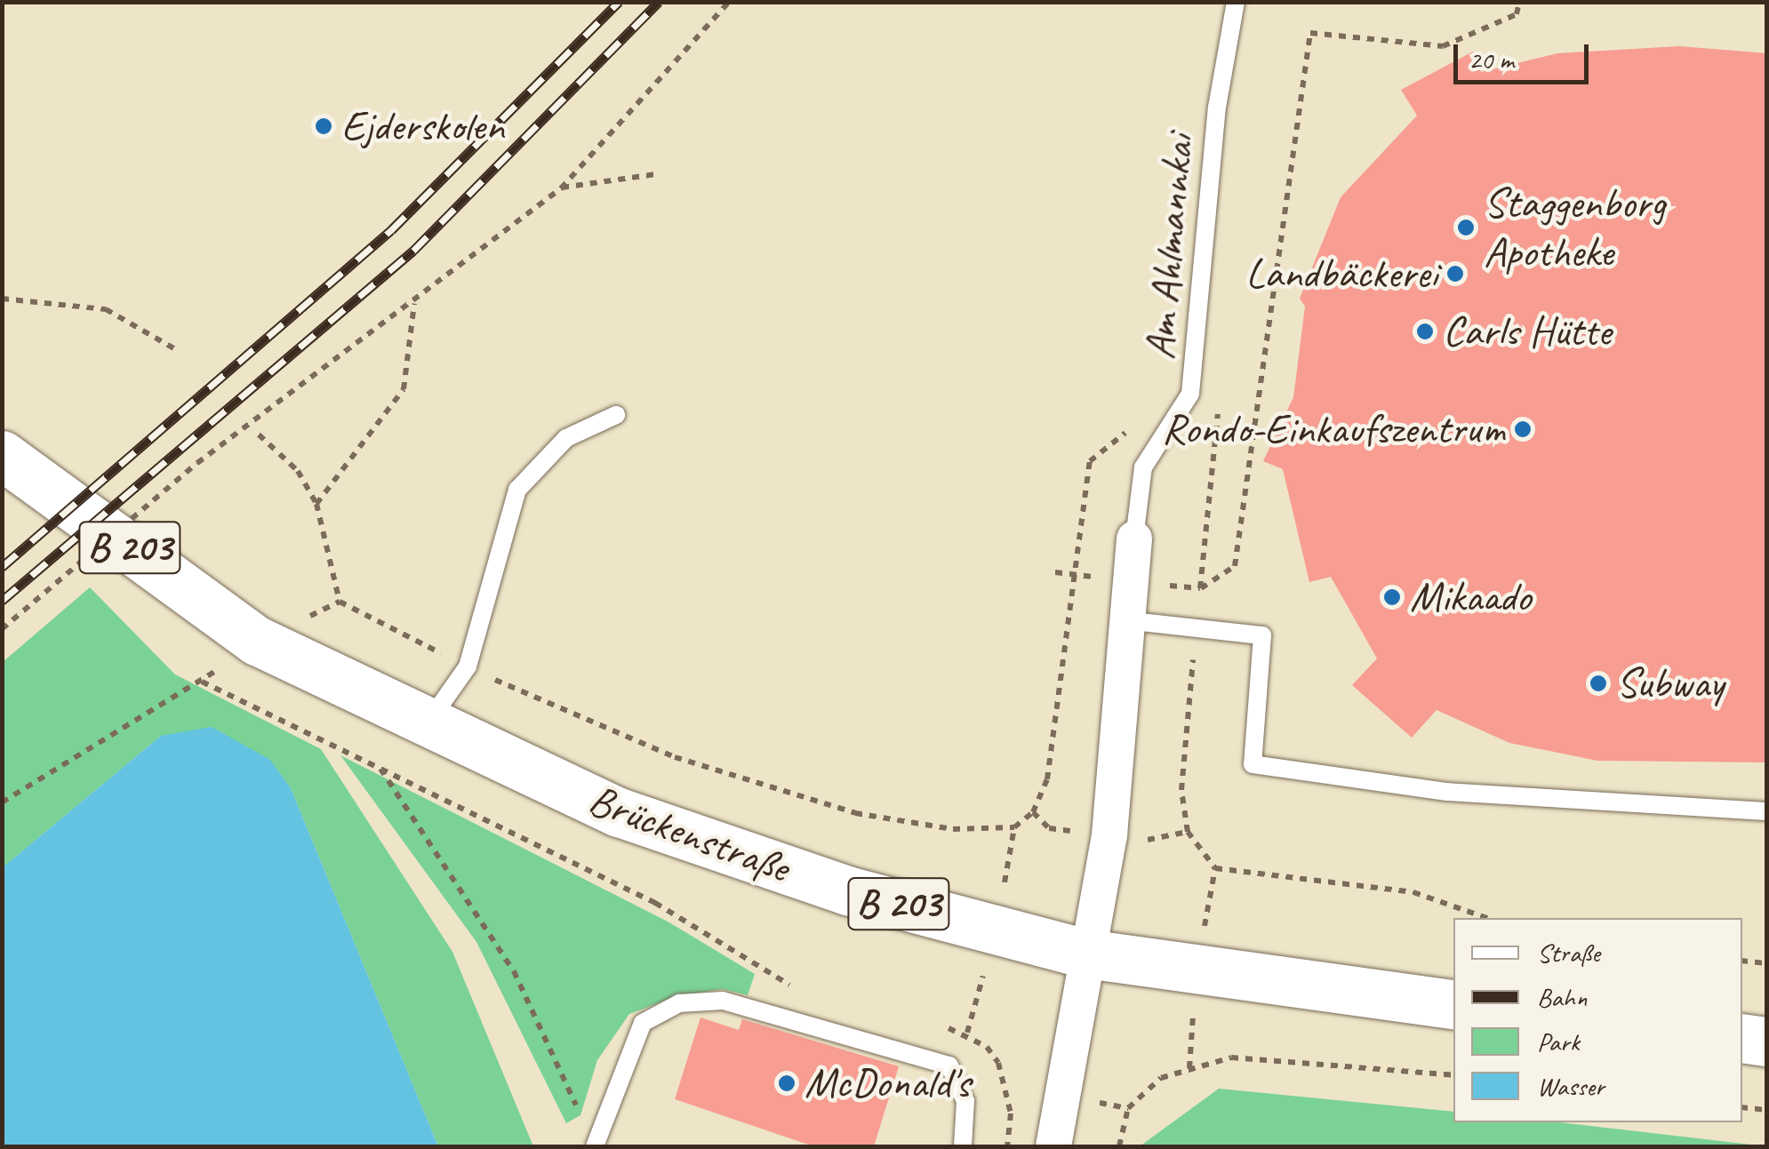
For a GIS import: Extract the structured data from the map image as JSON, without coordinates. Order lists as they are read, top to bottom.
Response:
{
  "streets": {
    "main road": ["B 203", "Brückenstraße"],
    "lane": ["Am Ahlmannkai"]
  },
  "places": [
    "Ejderskolen",
    "Staggenborg Apotheke",
    "Landbäckerei",
    "Carls Hütte",
    "Rondo-Einkaufszentrum",
    "Mikaado",
    "Subway",
    "McDonald's"
  ],
  "legend": [
    "Straße",
    "Bahn",
    "Park",
    "Wasser"
  ],
  "scale_bar": "20 m"
}
